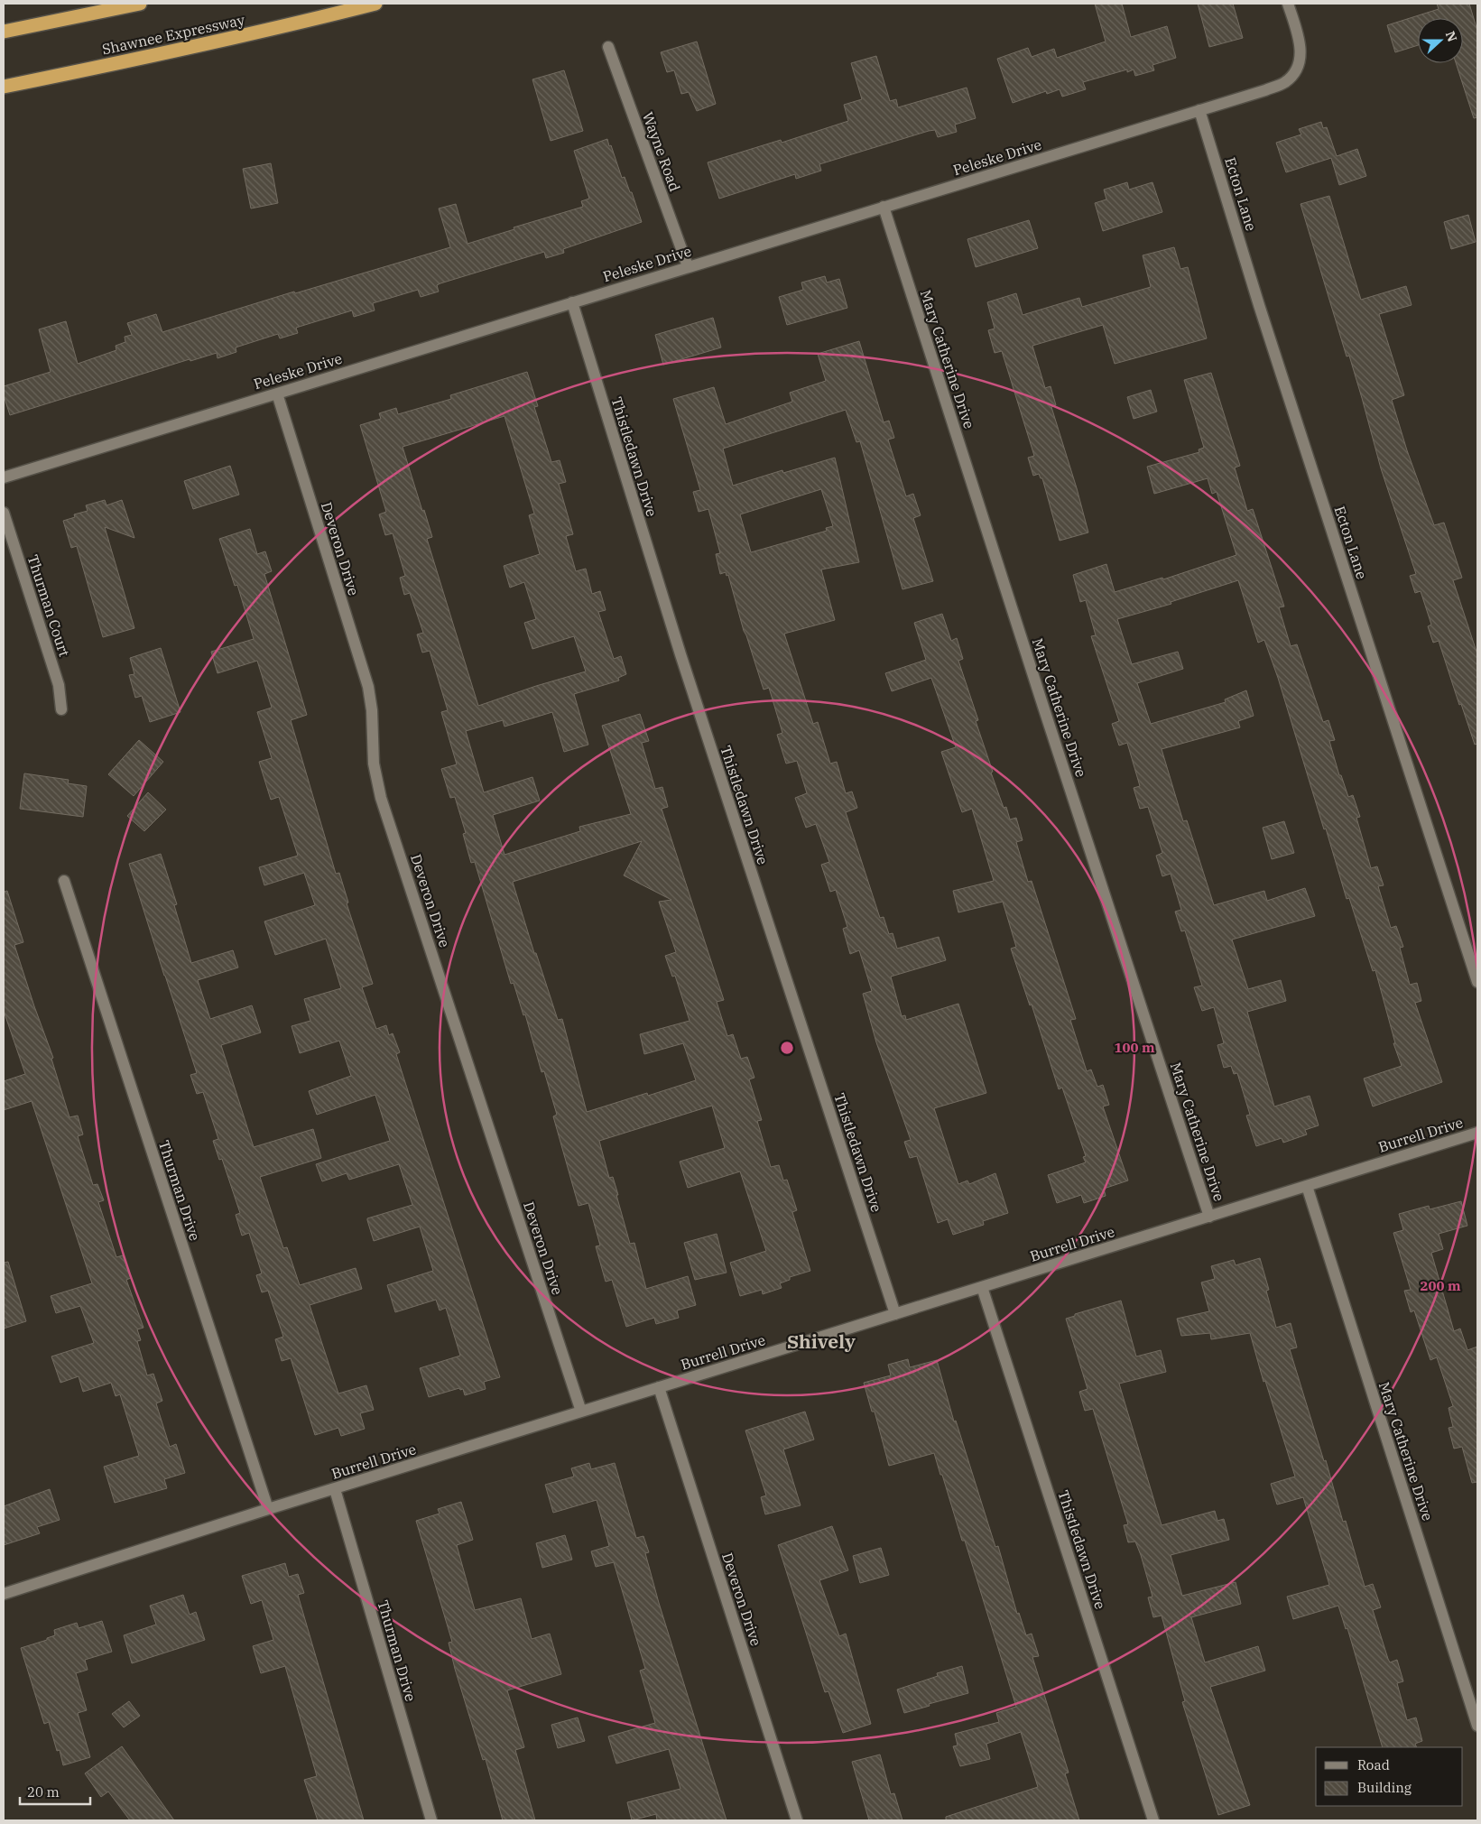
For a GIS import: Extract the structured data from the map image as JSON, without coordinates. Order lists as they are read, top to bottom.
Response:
{
  "streets": {
    "highway": ["Shawnee Expressway"],
    "street": [
      "Wayne Road",
      "Peleske Drive",
      "Ecton Lane",
      "Mary Catherine Drive",
      "Thistledawn Drive",
      "Deveron Drive",
      "Thurman Court",
      "Burrell Drive",
      "Thurman Drive"
    ]
  },
  "crossings": [
    ["Wayne Road", "Peleske Drive"],
    ["Peleske Drive", "Ecton Lane"],
    ["Peleske Drive", "Mary Catherine Drive"],
    ["Peleske Drive", "Thistledawn Drive"],
    ["Peleske Drive", "Deveron Drive"],
    ["Mary Catherine Drive", "Burrell Drive"],
    ["Thistledawn Drive", "Burrell Drive"],
    ["Deveron Drive", "Burrell Drive"],
    ["Burrell Drive", "Thurman Drive"]
  ],
  "districts": ["Shively"],
  "legend": ["Road", "Building"],
  "scale_bar": "20 m",
  "north": "right",
  "rings": ["100 m", "200 m"]
}
